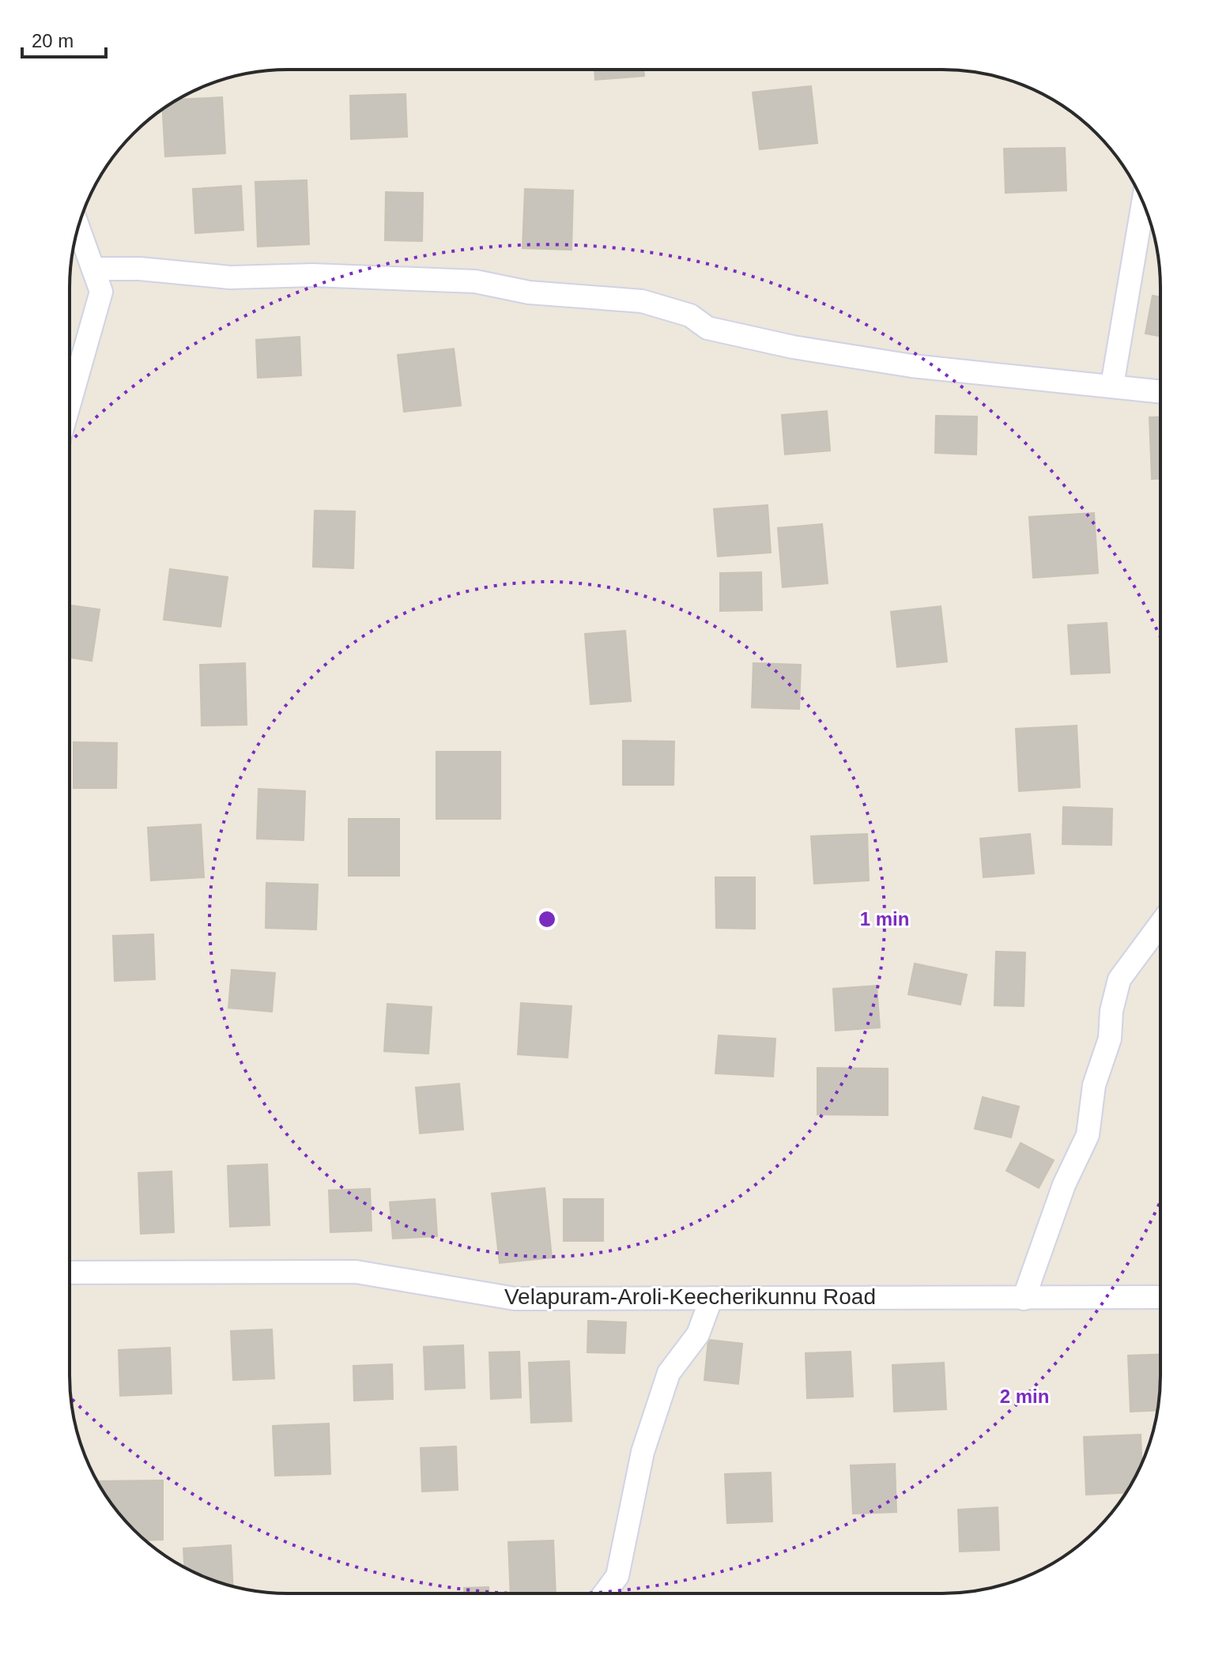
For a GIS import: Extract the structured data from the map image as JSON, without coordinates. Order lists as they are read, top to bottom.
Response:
{
  "streets": {
    "street": ["Velapuram-Aroli-Keecherikunnu Road"]
  },
  "scale_bar": "20 m",
  "rings": ["1 min", "2 min"]
}
